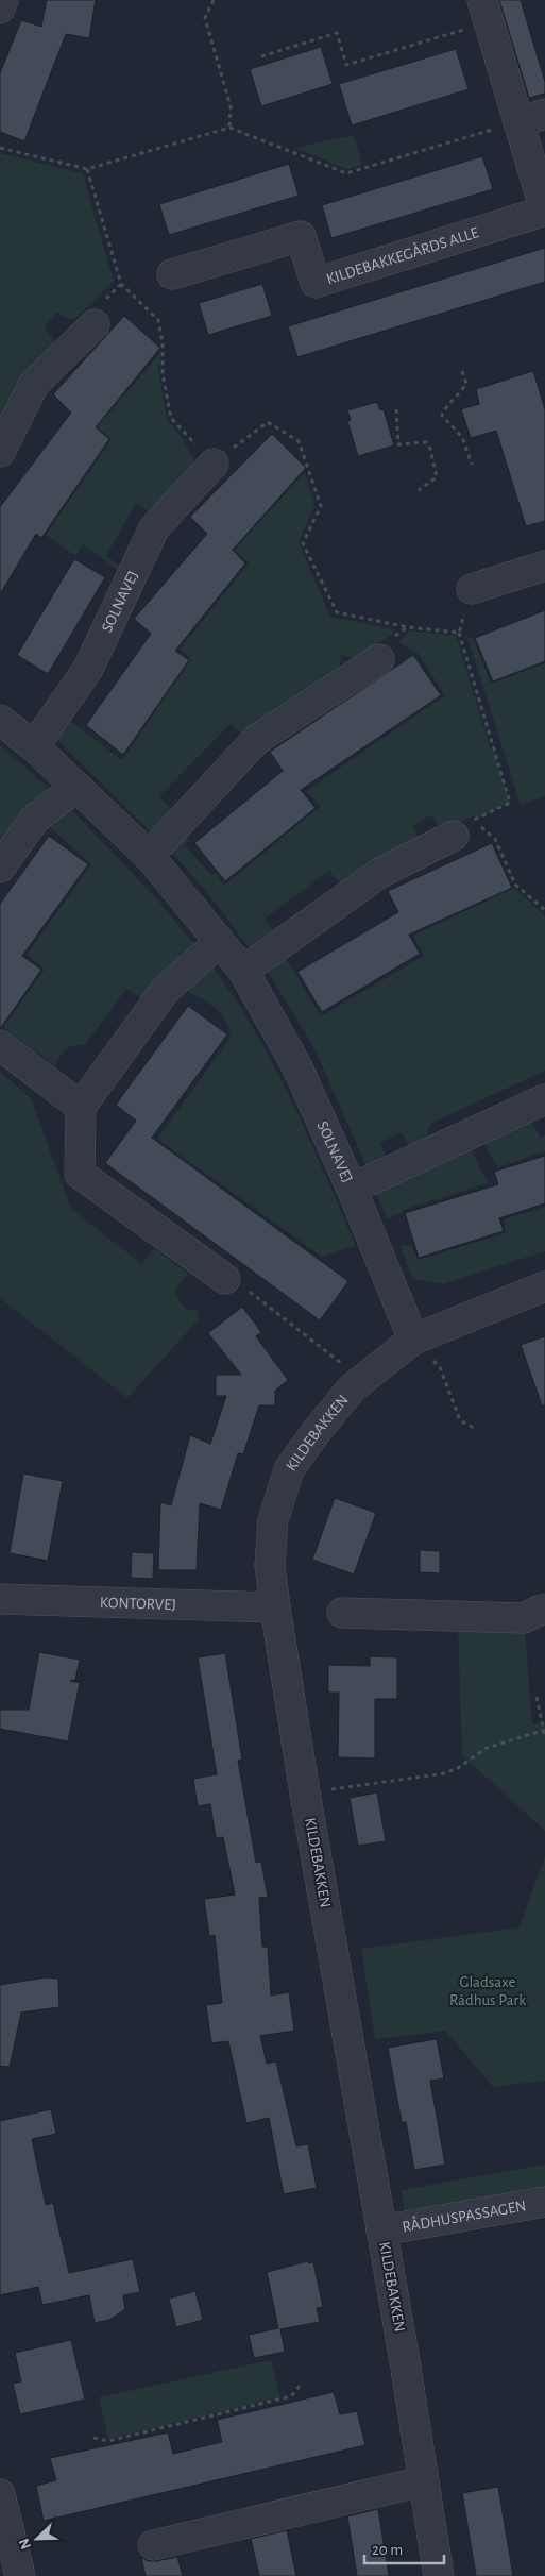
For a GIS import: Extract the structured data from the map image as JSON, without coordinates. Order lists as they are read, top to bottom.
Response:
{
  "streets": {
    "street": [
      "KILDEBAKKEGÅRDS ALLE",
      "SOLNAVEJ",
      "KILDEBAKKEN",
      "KONTORVEJ",
      "RÅDHUSPASSAGEN"
    ]
  },
  "crossings": [
    ["SOLNAVEJ", "KILDEBAKKEN"],
    ["KILDEBAKKEN", "KONTORVEJ"],
    ["KILDEBAKKEN", "RÅDHUSPASSAGEN"]
  ],
  "parks": ["Gladsaxe Rådhus Park"],
  "scale_bar": "20 m",
  "north": "bottom left"
}
